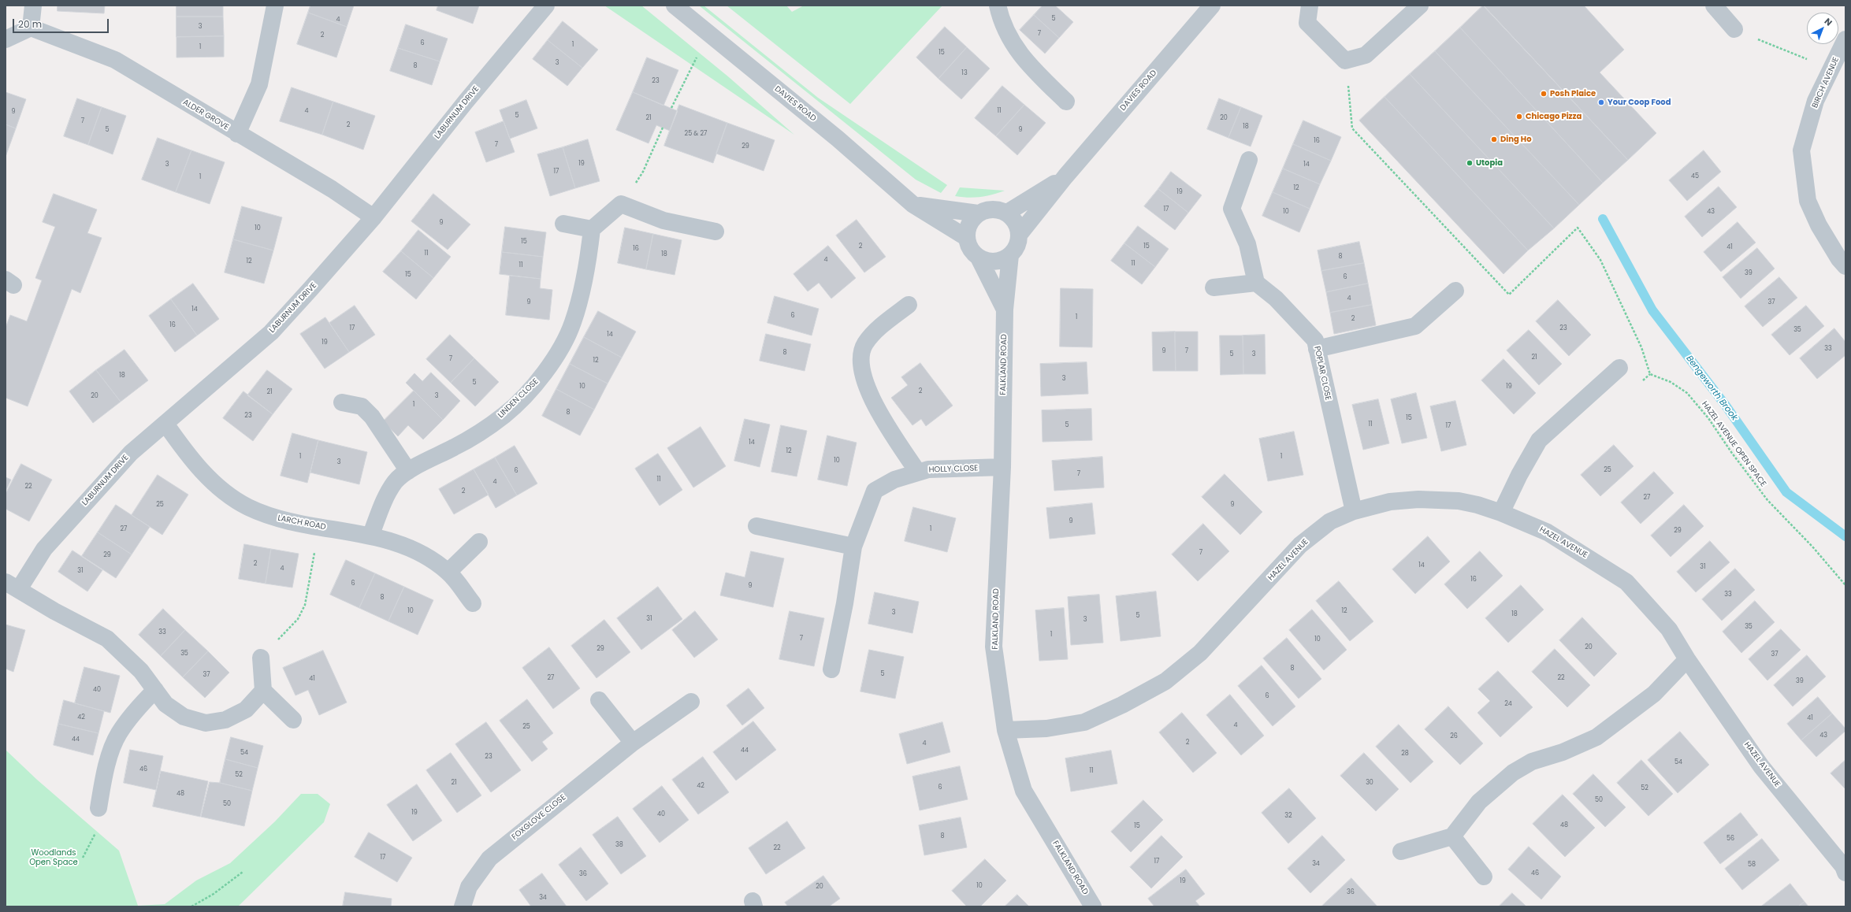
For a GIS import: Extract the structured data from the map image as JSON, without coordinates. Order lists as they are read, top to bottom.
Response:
{
  "streets": {
    "street": [
      "BIRCH AVENUE",
      "DAVIES ROAD",
      "LABURNUM DRIVE",
      "ALDER GROVE",
      "FALKLAND ROAD",
      "POPLAR CLOSE",
      "LINDEN CLOSE",
      "HOLLY CLOSE",
      "LARCH ROAD",
      "HAZEL AVENUE",
      "FOXGLOVE CLOSE"
    ],
    "path": ["HAZEL AVENUE OPEN SPACE"]
  },
  "crossings": [
    ["DAVIES ROAD", "FALKLAND ROAD"],
    ["LABURNUM DRIVE", "ALDER GROVE"],
    ["LABURNUM DRIVE", "LARCH ROAD"],
    ["FALKLAND ROAD", "HOLLY CLOSE"],
    ["FALKLAND ROAD", "HAZEL AVENUE"],
    ["POPLAR CLOSE", "HAZEL AVENUE"],
    ["LINDEN CLOSE", "LARCH ROAD"]
  ],
  "water": ["Bengeworth Brook"],
  "parks": ["Woodlands Open Space"],
  "places": [
    "Posh Plaice",
    "Your Coop Food",
    "Chicago Pizza",
    "Ding Ho",
    "Utopia"
  ],
  "house_numbers": [
    "5",
    "4",
    "3",
    "7",
    "2",
    "6",
    "1",
    "1",
    "15",
    "3",
    "8",
    "13",
    "23",
    "4",
    "11",
    "9",
    "5",
    "21",
    "20",
    "7",
    "2",
    "18",
    "5",
    "9",
    "25 & 27",
    "16",
    "7",
    "29",
    "19",
    "3",
    "14",
    "17",
    "45",
    "1",
    "12",
    "19",
    "17",
    "10",
    "43",
    "9",
    "10",
    "15",
    "2",
    "15",
    "41",
    "16",
    "11",
    "18",
    "8",
    "4",
    "12",
    "11",
    "11",
    "39",
    "15",
    "6",
    "4",
    "9",
    "37",
    "14",
    "6",
    "1",
    "2",
    "16",
    "17",
    "23",
    "35",
    "14",
    "19",
    "33",
    "9",
    "7",
    "8",
    "5",
    "3",
    "21",
    "7",
    "12",
    "18",
    "3",
    "5",
    "10",
    "19",
    "2",
    "21",
    "20",
    "3",
    "1",
    "8",
    "23",
    "15",
    "11",
    "5",
    "17",
    "14",
    "12",
    "1",
    "1",
    "10",
    "3",
    "25",
    "6",
    "7",
    "11",
    "4",
    "22",
    "2",
    "27",
    "25",
    "9",
    "9",
    "27",
    "1",
    "29",
    "7",
    "29",
    "2",
    "14",
    "31",
    "4",
    "31",
    "16",
    "6",
    "9",
    "33",
    "8",
    "10",
    "12",
    "3",
    "18",
    "5",
    "31",
    "3",
    "35",
    "33",
    "1",
    "7",
    "10",
    "20",
    "29",
    "35",
    "37",
    "8",
    "5",
    "37",
    "27",
    "22",
    "41",
    "39",
    "40",
    "6",
    "24",
    "42",
    "41",
    "4",
    "25",
    "43",
    "26",
    "44",
    "2",
    "4",
    "44",
    "54",
    "28",
    "23",
    "54",
    "46",
    "11",
    "52",
    "21",
    "30",
    "42",
    "6",
    "52",
    "48",
    "50",
    "50",
    "19",
    "40",
    "32",
    "48",
    "15",
    "8",
    "56",
    "38",
    "22",
    "17",
    "17",
    "34",
    "58",
    "46",
    "36",
    "19",
    "10",
    "20",
    "36",
    "34"
  ],
  "scale_bar": "20 m",
  "north": "top right"
}
